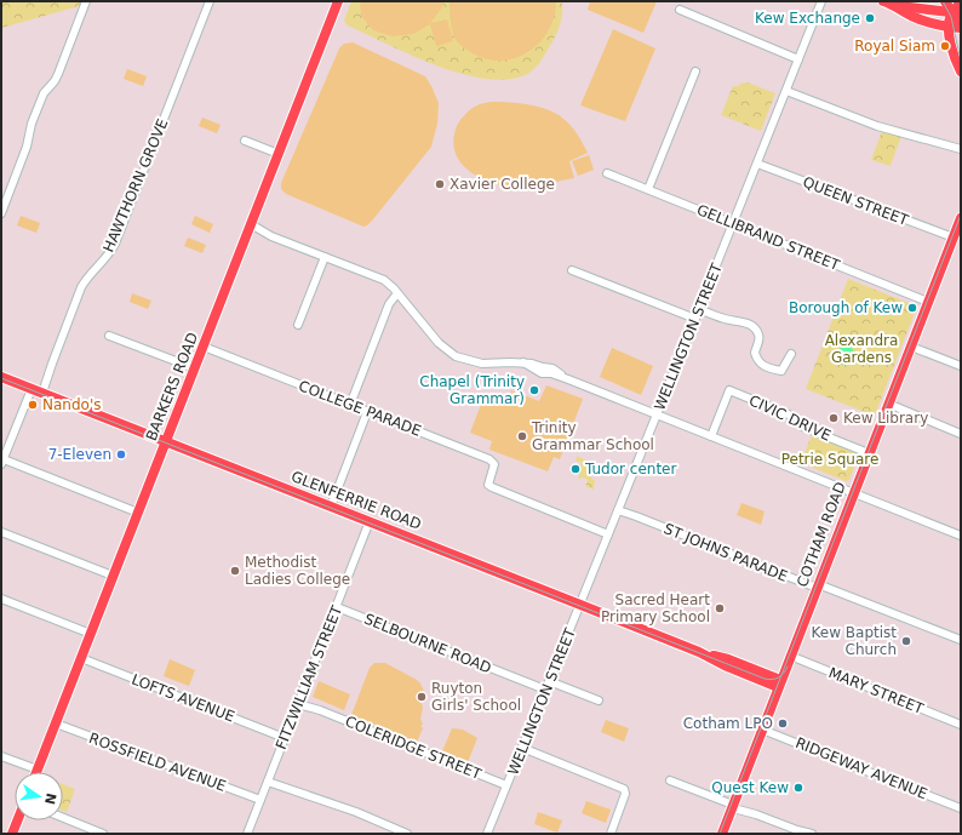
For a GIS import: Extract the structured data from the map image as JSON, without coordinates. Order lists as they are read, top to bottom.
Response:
{
  "streets": {
    "main road": ["BARKERS ROAD", "GLENFERRIE ROAD", "COTHAM ROAD"],
    "street": [
      "HAWTHORN GROVE",
      "QUEEN STREET",
      "GELLIBRAND STREET",
      "WELLINGTON STREET",
      "COLLEGE PARADE",
      "CIVIC DRIVE",
      "ST JOHNS PARADE",
      "SELBOURNE ROAD",
      "FITZWILLIAM STREET",
      "MARY STREET",
      "LOFTS AVENUE",
      "COLERIDGE STREET",
      "ROSSFIELD AVENUE",
      "RIDGEWAY AVENUE"
    ]
  },
  "crossings": [
    ["HAWTHORN GROVE", "GLENFERRIE ROAD"],
    ["QUEEN STREET", "WELLINGTON STREET"],
    ["QUEEN STREET", "COTHAM ROAD"],
    ["GELLIBRAND STREET", "WELLINGTON STREET"],
    ["GELLIBRAND STREET", "COTHAM ROAD"],
    ["WELLINGTON STREET", "COLLEGE PARADE"],
    ["WELLINGTON STREET", "GLENFERRIE ROAD"],
    ["WELLINGTON STREET", "ST JOHNS PARADE"],
    ["WELLINGTON STREET", "SELBOURNE ROAD"],
    ["WELLINGTON STREET", "COLERIDGE STREET"],
    ["BARKERS ROAD", "COLLEGE PARADE"],
    ["BARKERS ROAD", "GLENFERRIE ROAD"],
    ["BARKERS ROAD", "LOFTS AVENUE"],
    ["BARKERS ROAD", "ROSSFIELD AVENUE"],
    ["CIVIC DRIVE", "COTHAM ROAD"],
    ["GLENFERRIE ROAD", "COTHAM ROAD"],
    ["GLENFERRIE ROAD", "FITZWILLIAM STREET"],
    ["COTHAM ROAD", "ST JOHNS PARADE"],
    ["COTHAM ROAD", "MARY STREET"],
    ["COTHAM ROAD", "RIDGEWAY AVENUE"],
    ["SELBOURNE ROAD", "FITZWILLIAM STREET"],
    ["FITZWILLIAM STREET", "LOFTS AVENUE"],
    ["FITZWILLIAM STREET", "COLERIDGE STREET"],
    ["FITZWILLIAM STREET", "ROSSFIELD AVENUE"]
  ],
  "parks": ["Alexandra Gardens", "Petrie Square"],
  "places": [
    "Kew Exchange",
    "Royal Siam",
    "Xavier College",
    "Borough of Kew",
    "Chapel (Trinity Grammar)",
    "Nando's",
    "Kew Library",
    "Trinity Grammar School",
    "7-Eleven",
    "Tudor center",
    "Methodist Ladies College",
    "Sacred Heart Primary School",
    "Kew Baptist Church",
    "Ruyton Girls' School",
    "Cotham LPO",
    "Quest Kew"
  ],
  "north": "right"
}
